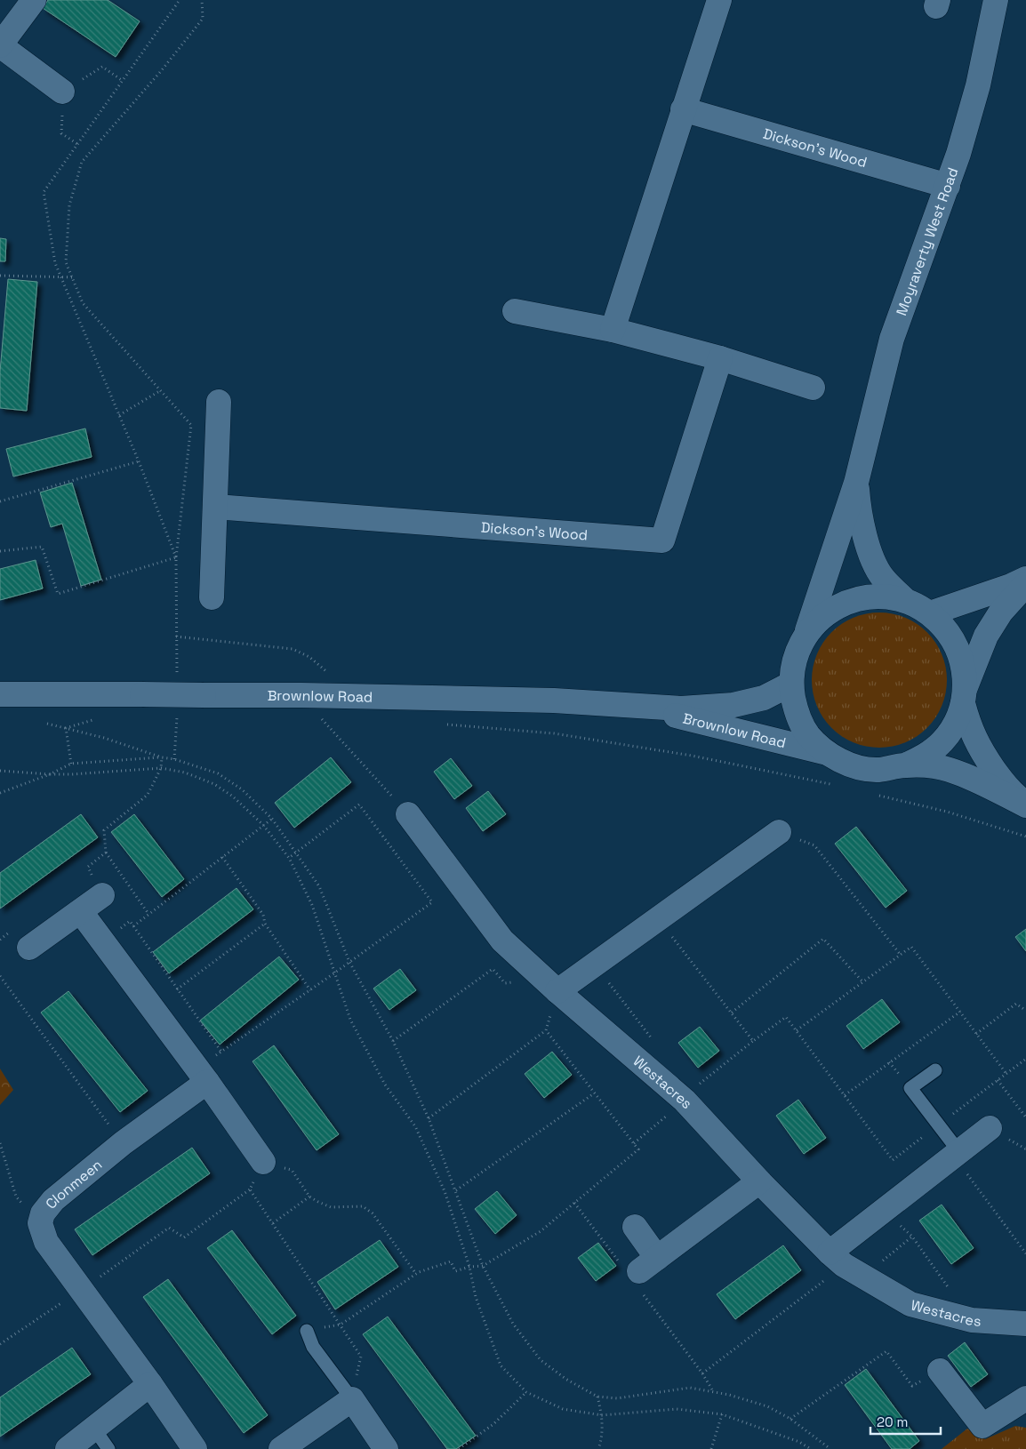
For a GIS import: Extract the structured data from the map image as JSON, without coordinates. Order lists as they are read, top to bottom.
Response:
{
  "streets": {
    "street": [
      "Dickson's Wood",
      "Moyraverty West Road",
      "Brownlow Road",
      "Westacres",
      "Clonmeen"
    ]
  },
  "crossings": [
    ["Dickson's Wood", "Moyraverty West Road"]
  ],
  "scale_bar": "20 m"
}
